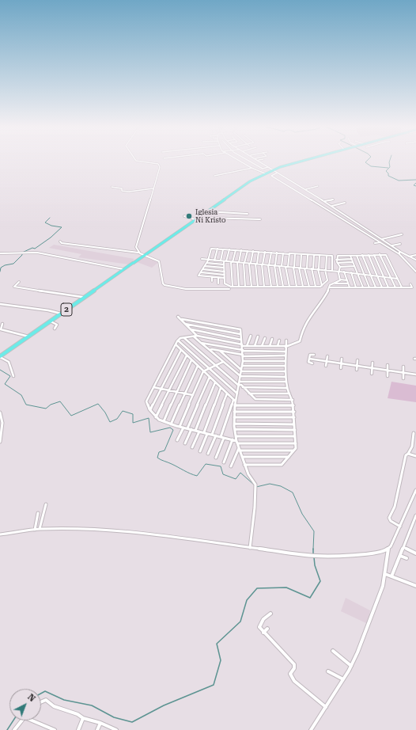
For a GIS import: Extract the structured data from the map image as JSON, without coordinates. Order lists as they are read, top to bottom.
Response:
{
  "streets": {
    "highway": ["2"]
  },
  "places": ["Iglesia Ni Kristo"],
  "north": "top right"
}
